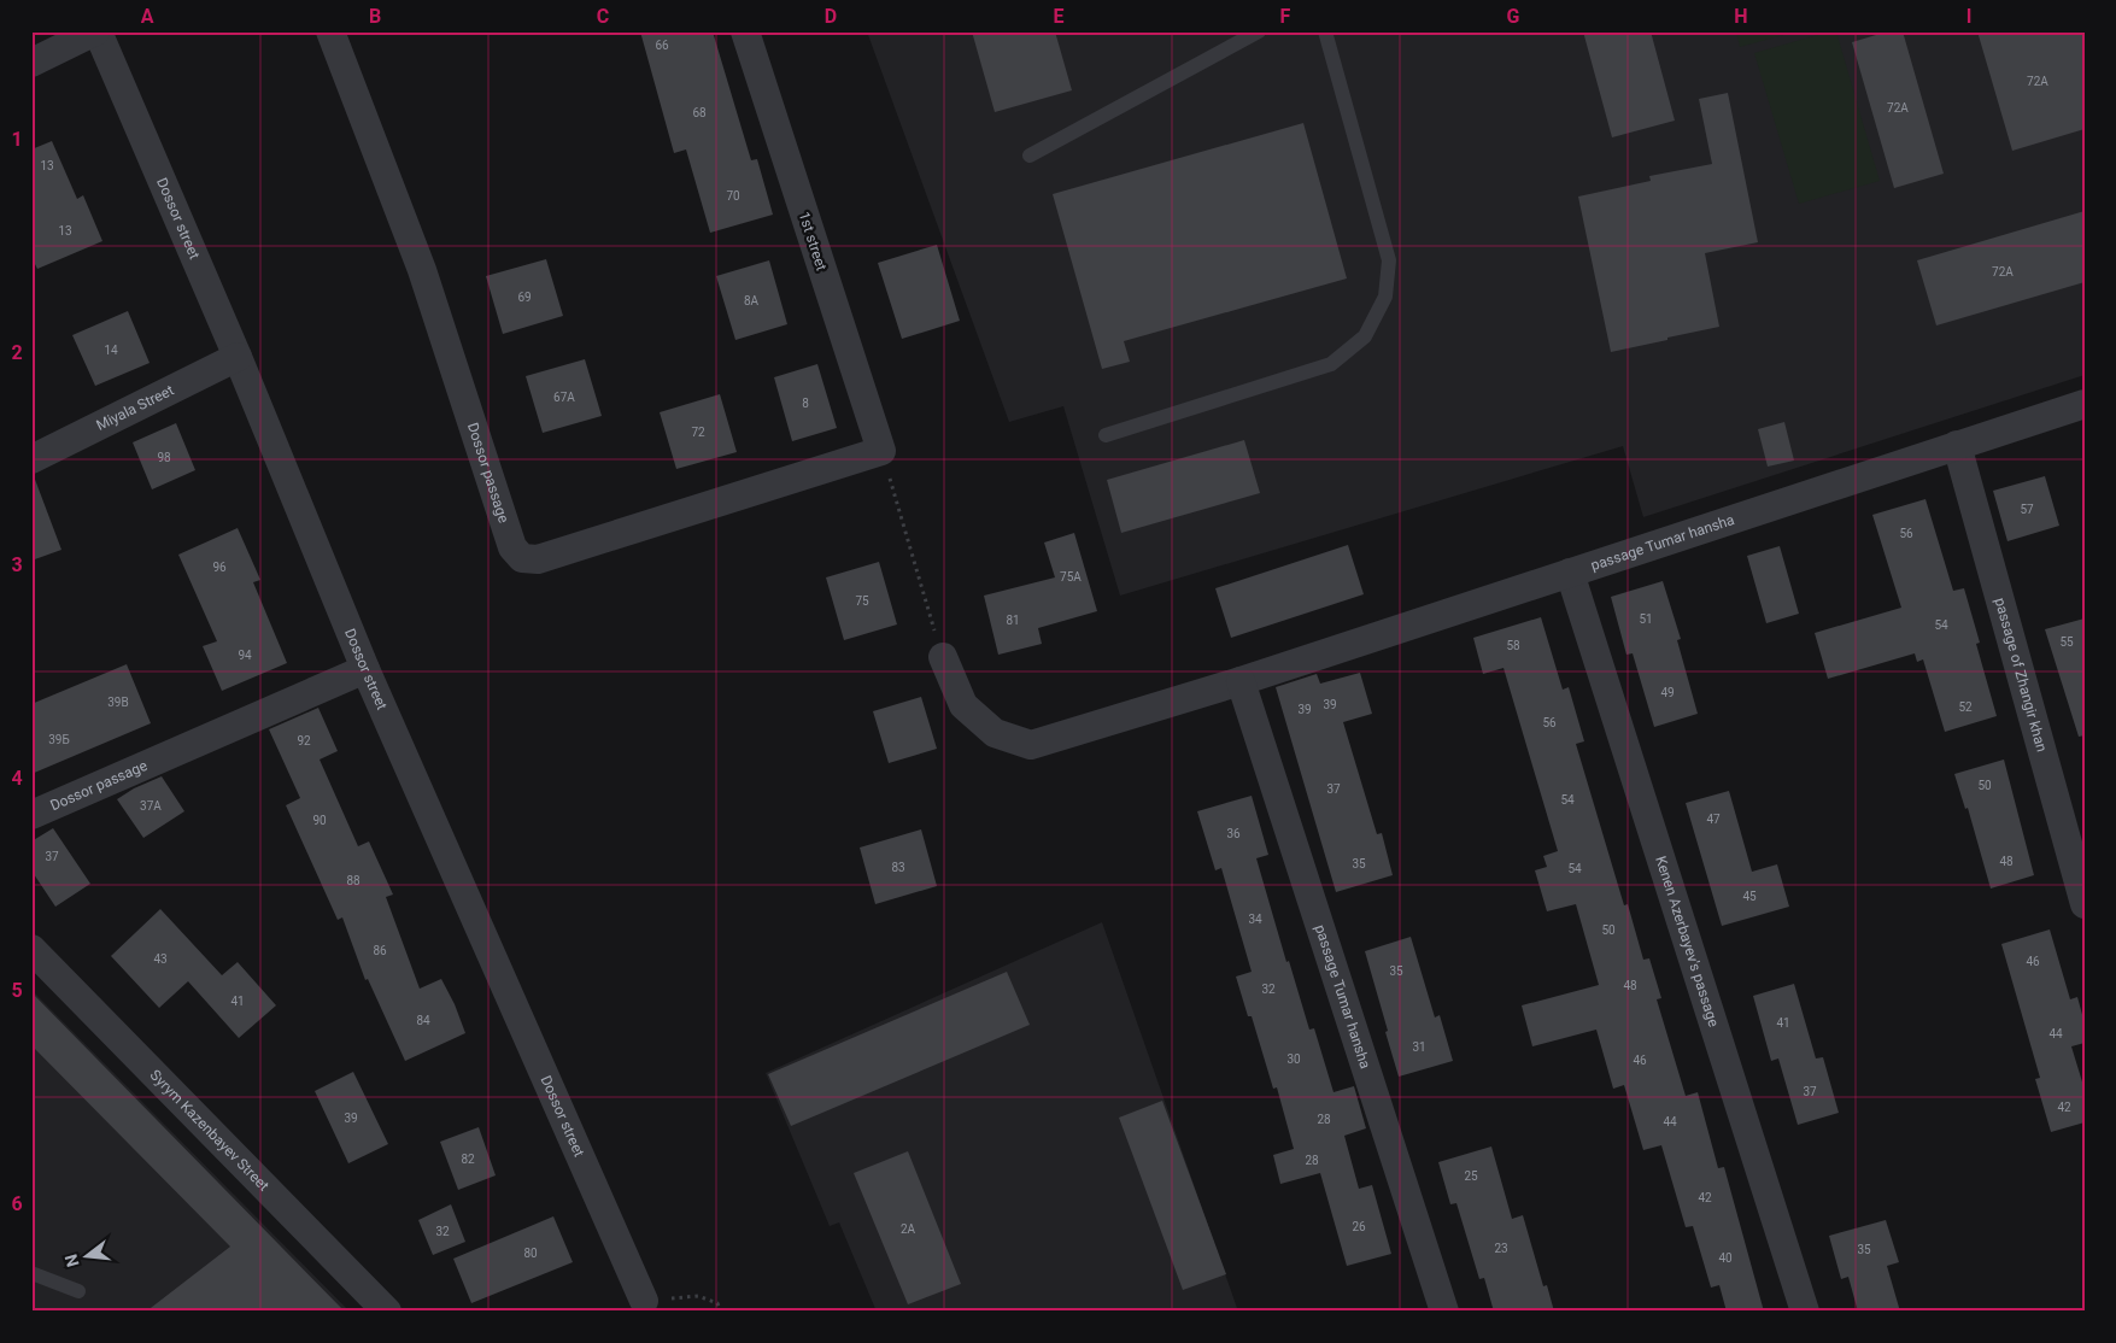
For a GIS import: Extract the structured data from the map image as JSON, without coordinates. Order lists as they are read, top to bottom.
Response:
{
  "streets": {
    "street": [
      "Dossor street",
      "1st street",
      "Miyala Street",
      "Dossor passage",
      "passage Tumar hansha",
      "passage of Zhangir khan",
      "Kenen Azerbayev's passage",
      "Syrym Kazenbayev Street"
    ]
  },
  "crossings": [
    ["Dossor street", "Miyala Street"],
    ["Dossor street", "Dossor passage"],
    ["1st street", "Dossor passage"],
    ["passage Tumar hansha", "passage of Zhangir khan"],
    ["passage Tumar hansha", "Kenen Azerbayev's passage"]
  ],
  "house_numbers": [
    "66",
    "72А",
    "72А",
    "68",
    "13",
    "70",
    "13",
    "72А",
    "69",
    "8А",
    "14",
    "67А",
    "8",
    "72",
    "98",
    "57",
    "56",
    "96",
    "75А",
    "75",
    "51",
    "81",
    "54",
    "55",
    "58",
    "94",
    "49",
    "39В",
    "39",
    "52",
    "39",
    "56",
    "39Б",
    "92",
    "50",
    "37",
    "54",
    "37А",
    "47",
    "90",
    "36",
    "37",
    "48",
    "35",
    "83",
    "54",
    "88",
    "45",
    "34",
    "50",
    "86",
    "43",
    "46",
    "35",
    "48",
    "32",
    "41",
    "84",
    "41",
    "44",
    "31",
    "30",
    "46",
    "37",
    "42",
    "39",
    "28",
    "44",
    "82",
    "28",
    "25",
    "42",
    "26",
    "2А",
    "32",
    "23",
    "35",
    "80",
    "40"
  ],
  "north": "left",
  "grid": {
    "columns": [
      "A",
      "B",
      "C",
      "D",
      "E",
      "F",
      "G",
      "H",
      "I"
    ],
    "rows": [
      "1",
      "2",
      "3",
      "4",
      "5",
      "6"
    ]
  }
}
